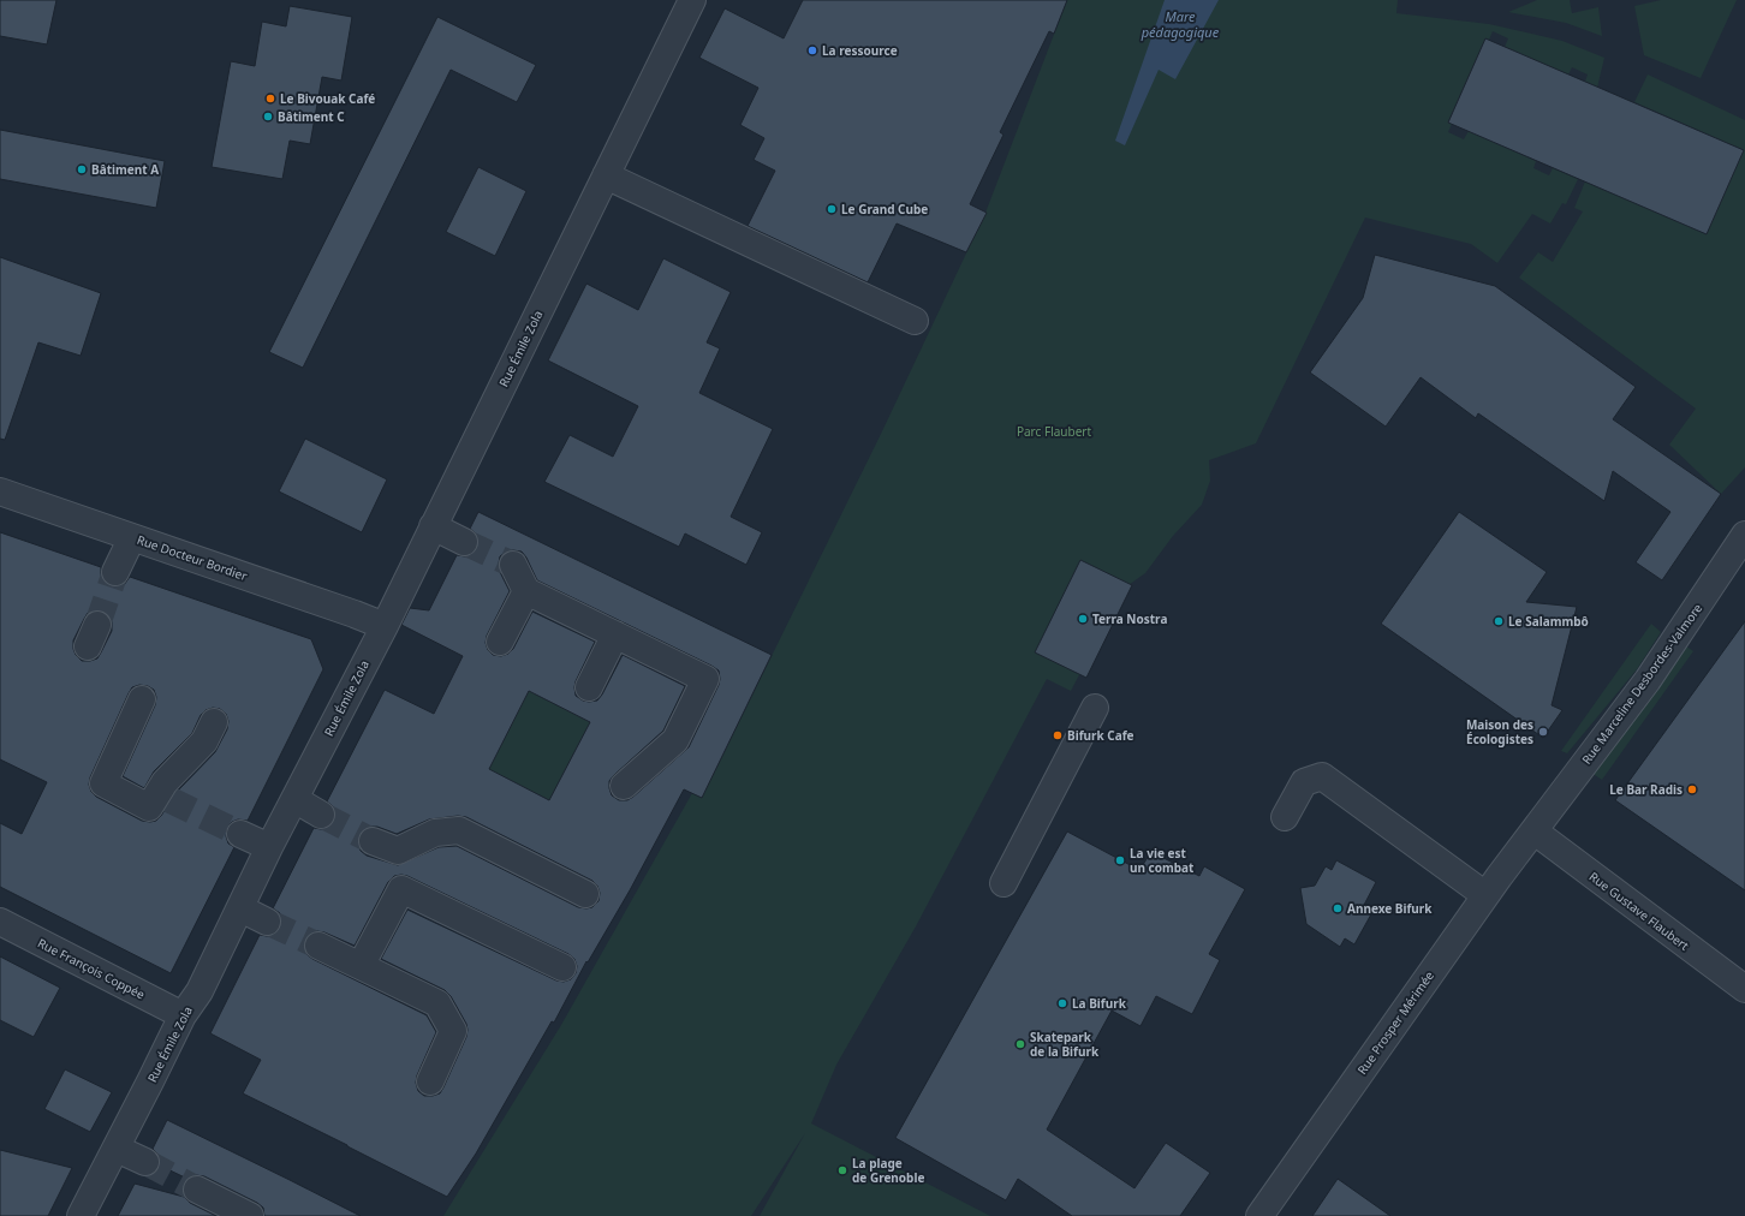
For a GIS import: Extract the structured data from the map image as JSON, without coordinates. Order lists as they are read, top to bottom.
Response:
{
  "streets": {
    "street": [
      "Rue Émile Zola",
      "Rue Docteur Bordier",
      "Rue Marceline Desbordes-Valmore",
      "Rue Gustave Flaubert",
      "Rue François Coppée",
      "Rue Prosper Mérimée"
    ]
  },
  "crossings": [
    ["Rue Émile Zola", "Rue Docteur Bordier"],
    ["Rue Émile Zola", "Rue François Coppée"],
    ["Rue Marceline Desbordes-Valmore", "Rue Gustave Flaubert"],
    ["Rue Marceline Desbordes-Valmore", "Rue Prosper Mérimée"],
    ["Rue Gustave Flaubert", "Rue Prosper Mérimée"]
  ],
  "water": ["Mare pédagogique"],
  "parks": ["Parc Flaubert"],
  "places": [
    "La ressource",
    "Le Bivouak Café",
    "Bâtiment C",
    "Bâtiment A",
    "Le Grand Cube",
    "Terra Nostra",
    "Le Salammbô",
    "Maison des Écologistes",
    "Bifurk Cafe",
    "Le Bar Radis",
    "La vie est un combat",
    "Annexe Bifurk",
    "La Bifurk",
    "Skatepark de la Bifurk",
    "La plage de Grenoble"
  ]
}
